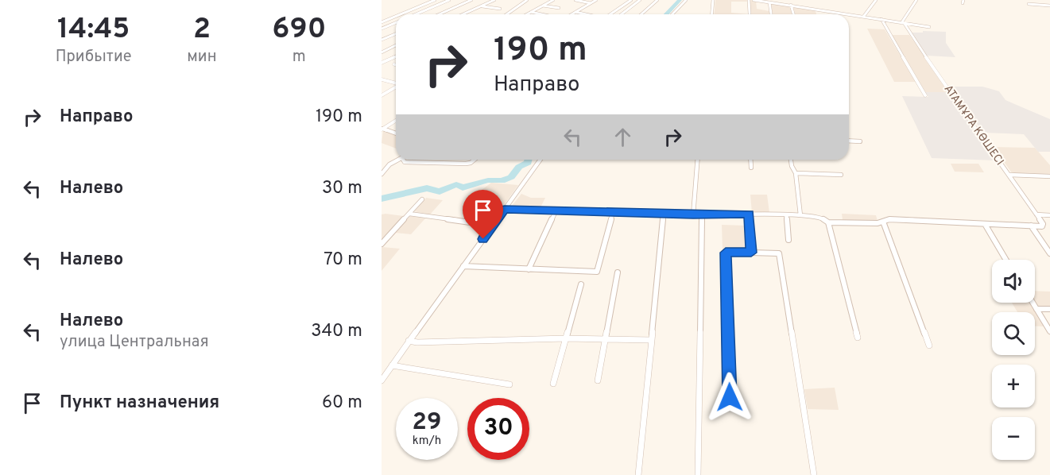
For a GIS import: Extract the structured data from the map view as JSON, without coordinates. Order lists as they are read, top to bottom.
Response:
{
  "streets": {
    "street": ["АТАМҰРА КӨШЕСІ"]
  },
  "page": {
    "eta": [
      "14:45",
      "Прибытие",
      "2",
      "мин",
      "690",
      "m"
    ],
    "turn": ["190 m", "Направо"],
    "list": [
      {
        "name": "Направо",
        "value": "190 m"
      },
      {
        "name": "Налево",
        "value": "30 m"
      },
      {
        "name": "Налево",
        "value": "70 m"
      },
      {
        "name": "Налево",
        "note": "улица Центральная",
        "value": "340 m"
      },
      {
        "name": "Пункт назначения",
        "value": "60 m"
      }
    ],
    "map_buttons": ["+", "−"],
    "speed": "29 km/h",
    "limit": "30"
  }
}
